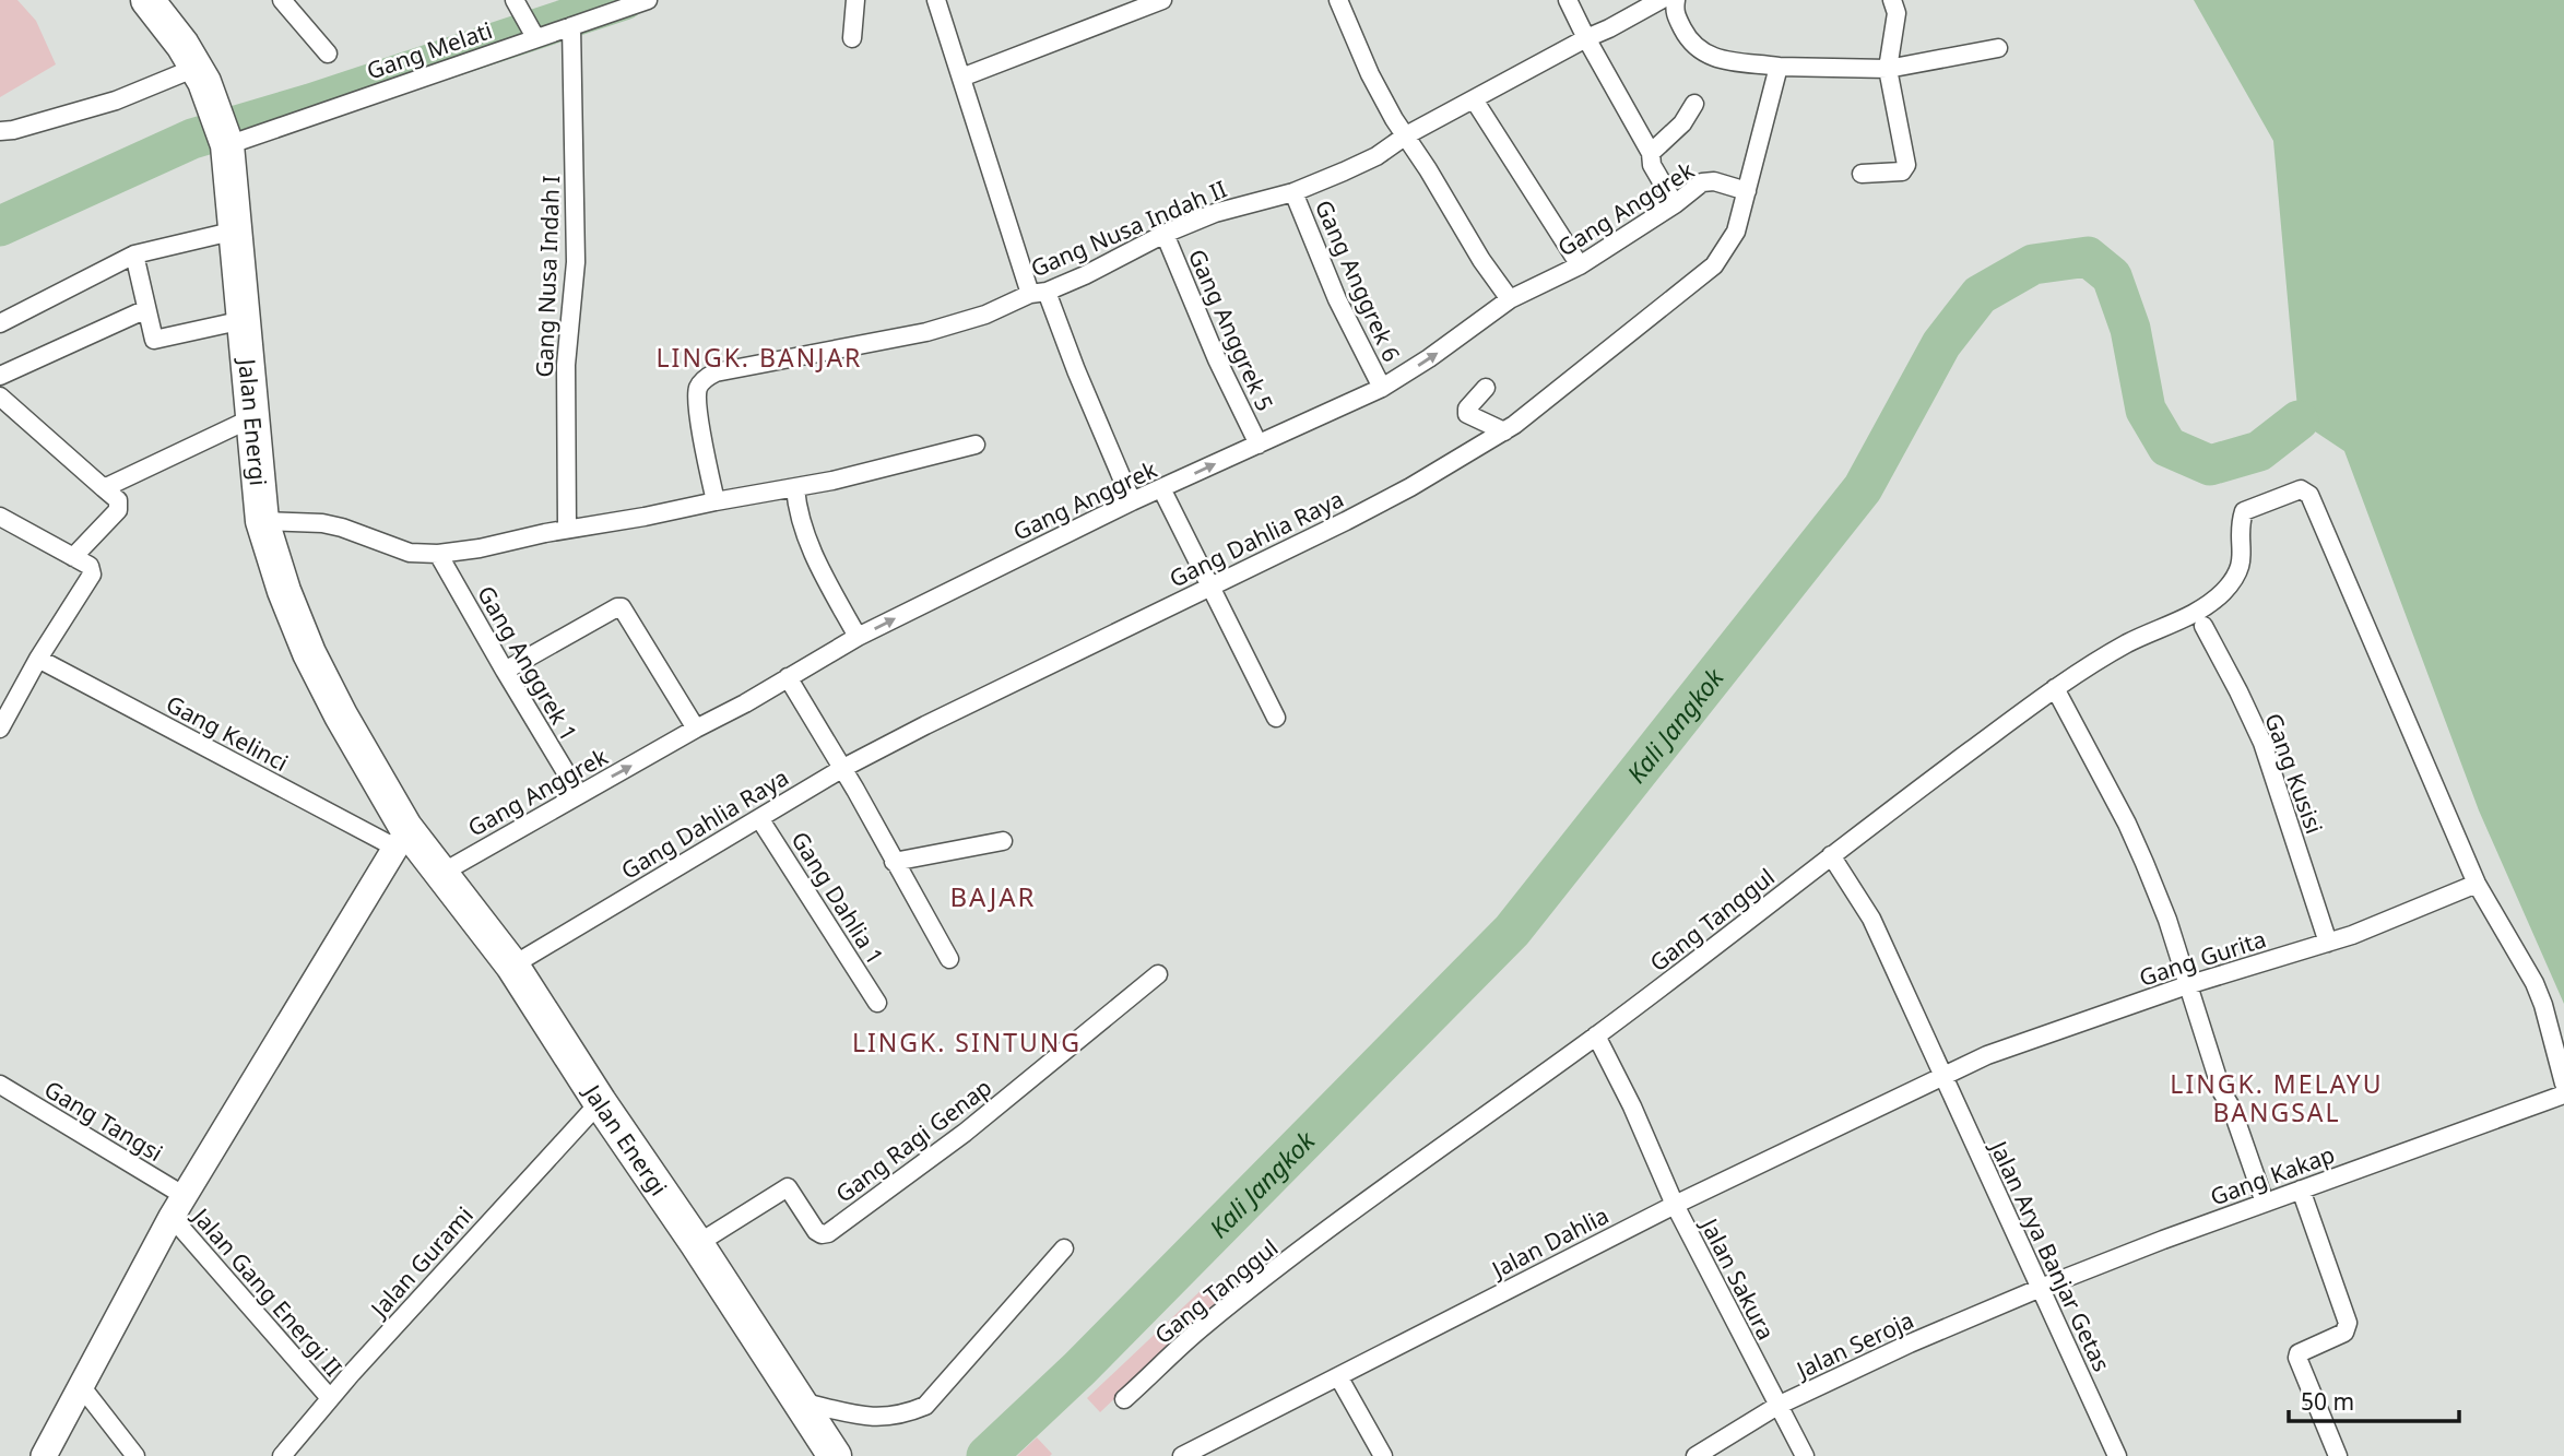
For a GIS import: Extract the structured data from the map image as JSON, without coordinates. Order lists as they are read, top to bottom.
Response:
{
  "streets": {
    "highway": ["Jalan Energi"],
    "street": [
      "Gang Melati",
      "Gang Anggrek",
      "Gang Nusa Indah II",
      "Gang Nusa Indah I",
      "Gang Anggrek 6",
      "Gang Anggrek 5",
      "Gang Dahlia Raya",
      "Gang Anggrek 1",
      "Gang Kelinci",
      "Gang Kusisi",
      "Gang Dahlia 1",
      "Gang Tanggul",
      "Gang Gurita",
      "Gang Tangsi",
      "Gang Ragi Genap",
      "Gang Kakap",
      "Jalan Dahlia",
      "Jalan Arya Banjar Getas",
      "Jalan Gurami",
      "Jalan Sakura",
      "Jalan Gang Energi II",
      "Jalan Seroja"
    ]
  },
  "crossings": [
    ["Gang Melati", "Gang Nusa Indah I"],
    ["Gang Melati", "Jalan Energi"],
    ["Gang Anggrek", "Gang Anggrek 6"],
    ["Gang Anggrek", "Gang Anggrek 5"],
    ["Gang Anggrek", "Jalan Energi"],
    ["Gang Anggrek", "Gang Dahlia Raya"],
    ["Gang Anggrek", "Gang Anggrek 1"],
    ["Gang Nusa Indah II", "Gang Anggrek 6"],
    ["Gang Nusa Indah II", "Gang Anggrek 5"],
    ["Jalan Energi", "Gang Dahlia Raya"],
    ["Jalan Energi", "Gang Kelinci"],
    ["Jalan Energi", "Gang Ragi Genap"],
    ["Jalan Energi", "Jalan Gurami"],
    ["Gang Dahlia Raya", "Gang Dahlia 1"],
    ["Gang Kusisi", "Gang Gurita"],
    ["Gang Tanggul", "Gang Gurita"],
    ["Gang Tanggul", "Jalan Arya Banjar Getas"],
    ["Gang Tanggul", "Jalan Sakura"],
    ["Gang Gurita", "Jalan Dahlia"],
    ["Gang Gurita", "Jalan Arya Banjar Getas"],
    ["Gang Tangsi", "Jalan Gang Energi II"],
    ["Gang Kakap", "Jalan Arya Banjar Getas"],
    ["Gang Kakap", "Jalan Seroja"],
    ["Jalan Dahlia", "Jalan Arya Banjar Getas"],
    ["Jalan Dahlia", "Jalan Sakura"],
    ["Jalan Arya Banjar Getas", "Jalan Seroja"],
    ["Jalan Gurami", "Jalan Gang Energi II"],
    ["Jalan Sakura", "Jalan Seroja"]
  ],
  "one_way": ["Gang Anggrek"],
  "districts": [
    "LINGK. BANJAR",
    "BAJAR",
    "LINGK. SINTUNG",
    "LINGK. MELAYU BANGSAL"
  ],
  "water": ["Kali Jangkok"],
  "scale_bar": "50 m"
}
